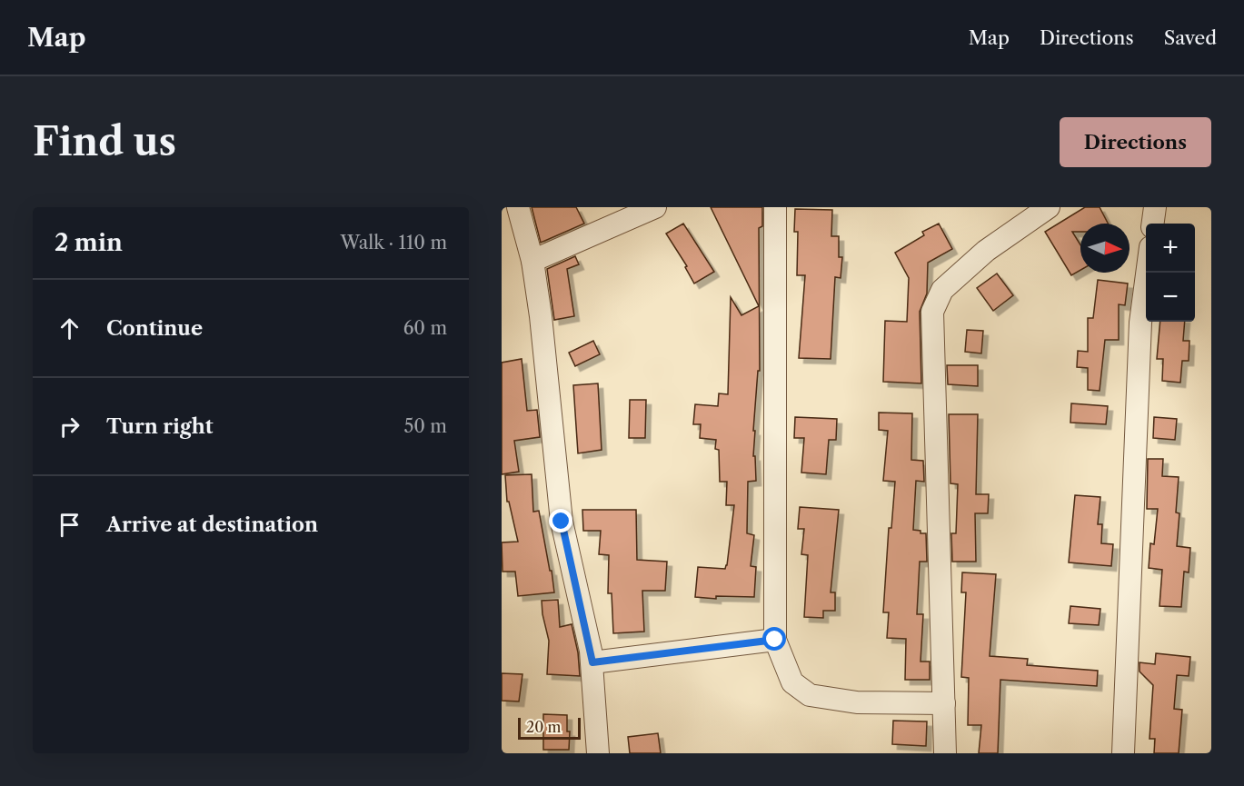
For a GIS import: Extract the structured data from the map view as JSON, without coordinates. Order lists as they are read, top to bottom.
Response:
{
  "scale_bar": "20 m",
  "north": "right",
  "page": {
    "header": "Map",
    "nav": ["Map", "Directions", "Saved"],
    "buttons": "Directions",
    "title": "Find us",
    "heading": ["2 min", "Walk · 110 m"],
    "map_buttons": ["+", "−"],
    "list": [
      ["Continue", "60 m"],
      ["Turn right", "50 m"],
      "Arrive at destination"
    ],
    "scale": "20 m"
  }
}
